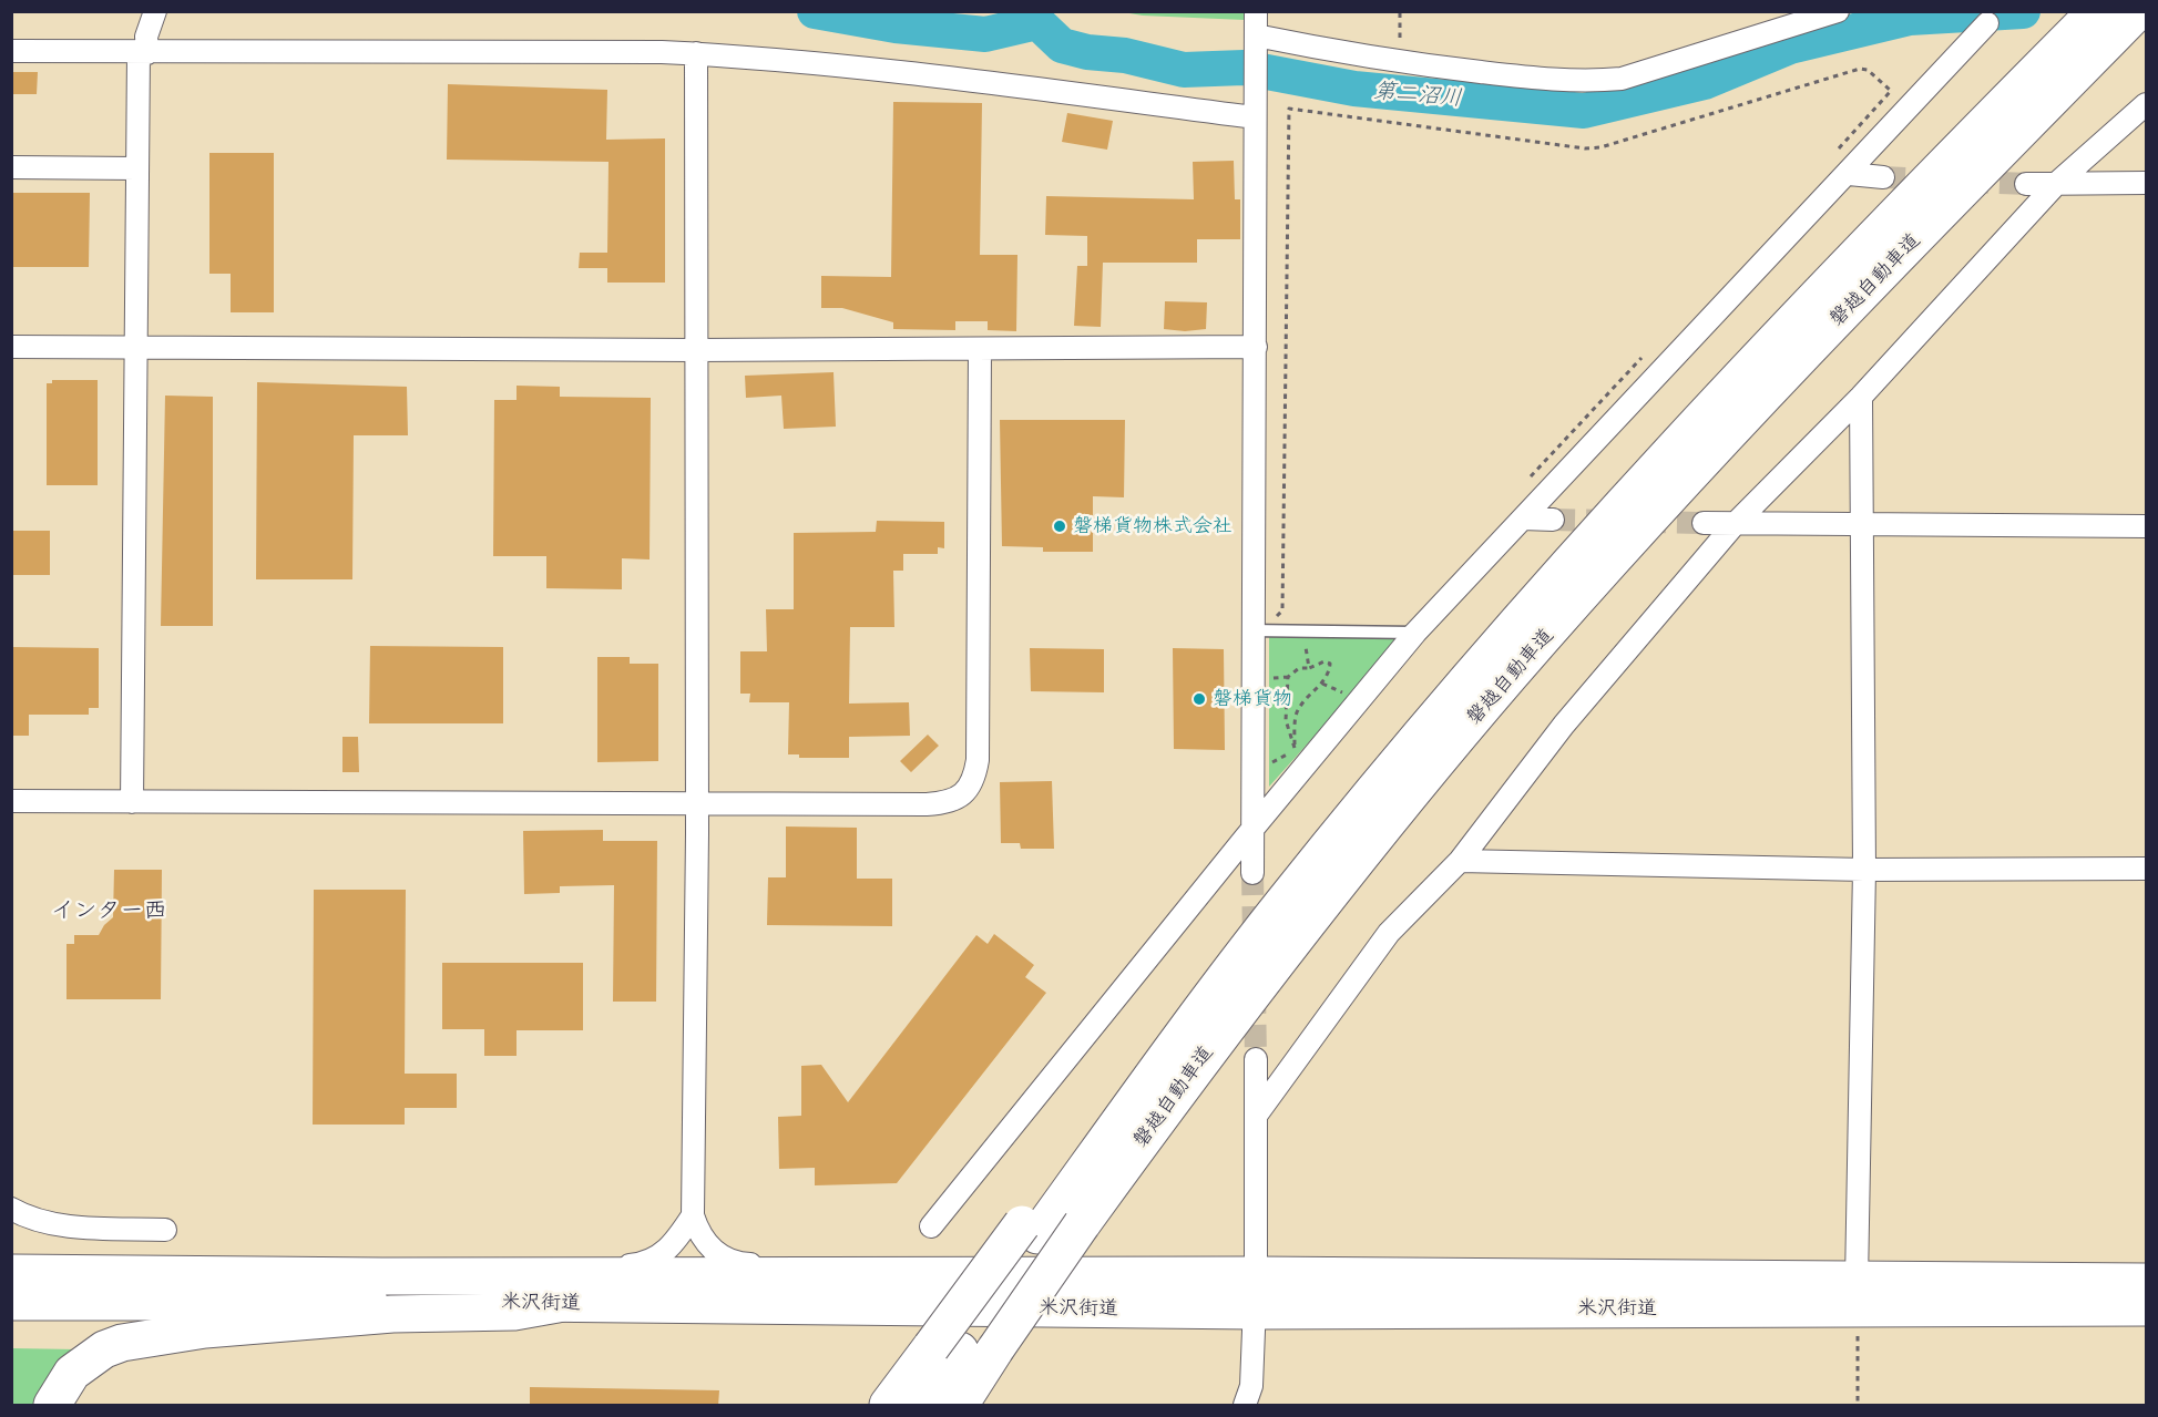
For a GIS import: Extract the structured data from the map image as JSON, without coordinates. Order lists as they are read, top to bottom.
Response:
{
  "streets": {
    "highway": ["磐越自動車道", "米沢街道"]
  },
  "districts": ["インター西"],
  "water": ["第二沼川"],
  "places": ["磐梯貨物株式会社", "磐梯貨物"]
}
